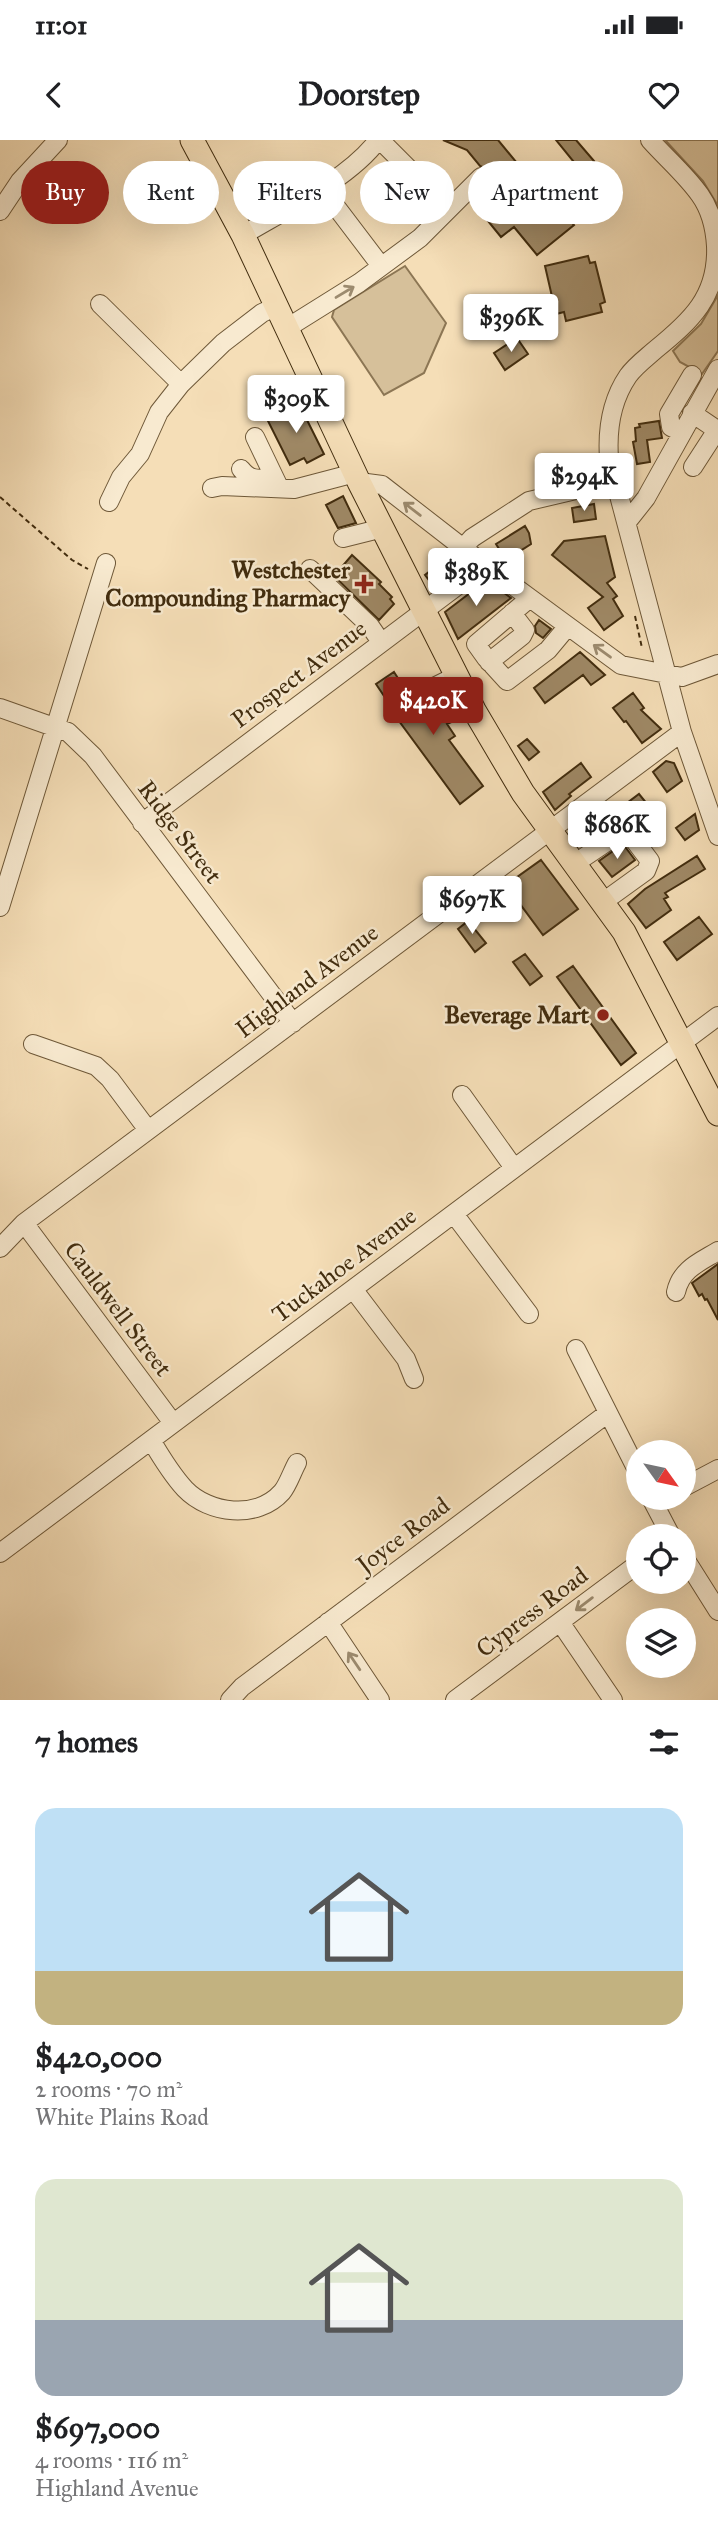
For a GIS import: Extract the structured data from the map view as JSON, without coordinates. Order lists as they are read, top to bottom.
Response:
{
  "streets": {
    "street": [
      "Prospect Avenue",
      "Ridge Street",
      "Highland Avenue",
      "Tuckahoe Avenue",
      "Cauldwell Street",
      "Joyce Road",
      "Cypress Road"
    ]
  },
  "crossings": [
    ["Prospect Avenue", "Ridge Street"],
    ["Ridge Street", "Highland Avenue"],
    ["Highland Avenue", "Cauldwell Street"],
    ["Tuckahoe Avenue", "Cauldwell Street"]
  ],
  "one_way": ["Cypress Road"],
  "places": {
    "health": ["Westchester Compounding Pharmacy"],
    "other": ["Beverage Mart"]
  },
  "north": "bottom right",
  "page": {
    "status": "11:01",
    "header": "Doorstep",
    "chip": [
      "Buy",
      "Rent",
      "Filters",
      "New",
      "Apartment"
    ],
    "price": [
      "$396K",
      "$309K",
      "$294K",
      "$389K",
      "$420K",
      "$686K",
      "$697K"
    ],
    "heading": "7 homes",
    "list": [
      {
        "name": "$420,000",
        "note": "2 rooms · 70 m² · White Plains Road"
      },
      {
        "name": "$697,000",
        "note": "4 rooms · 116 m² · Highland Avenue"
      }
    ]
  }
}
